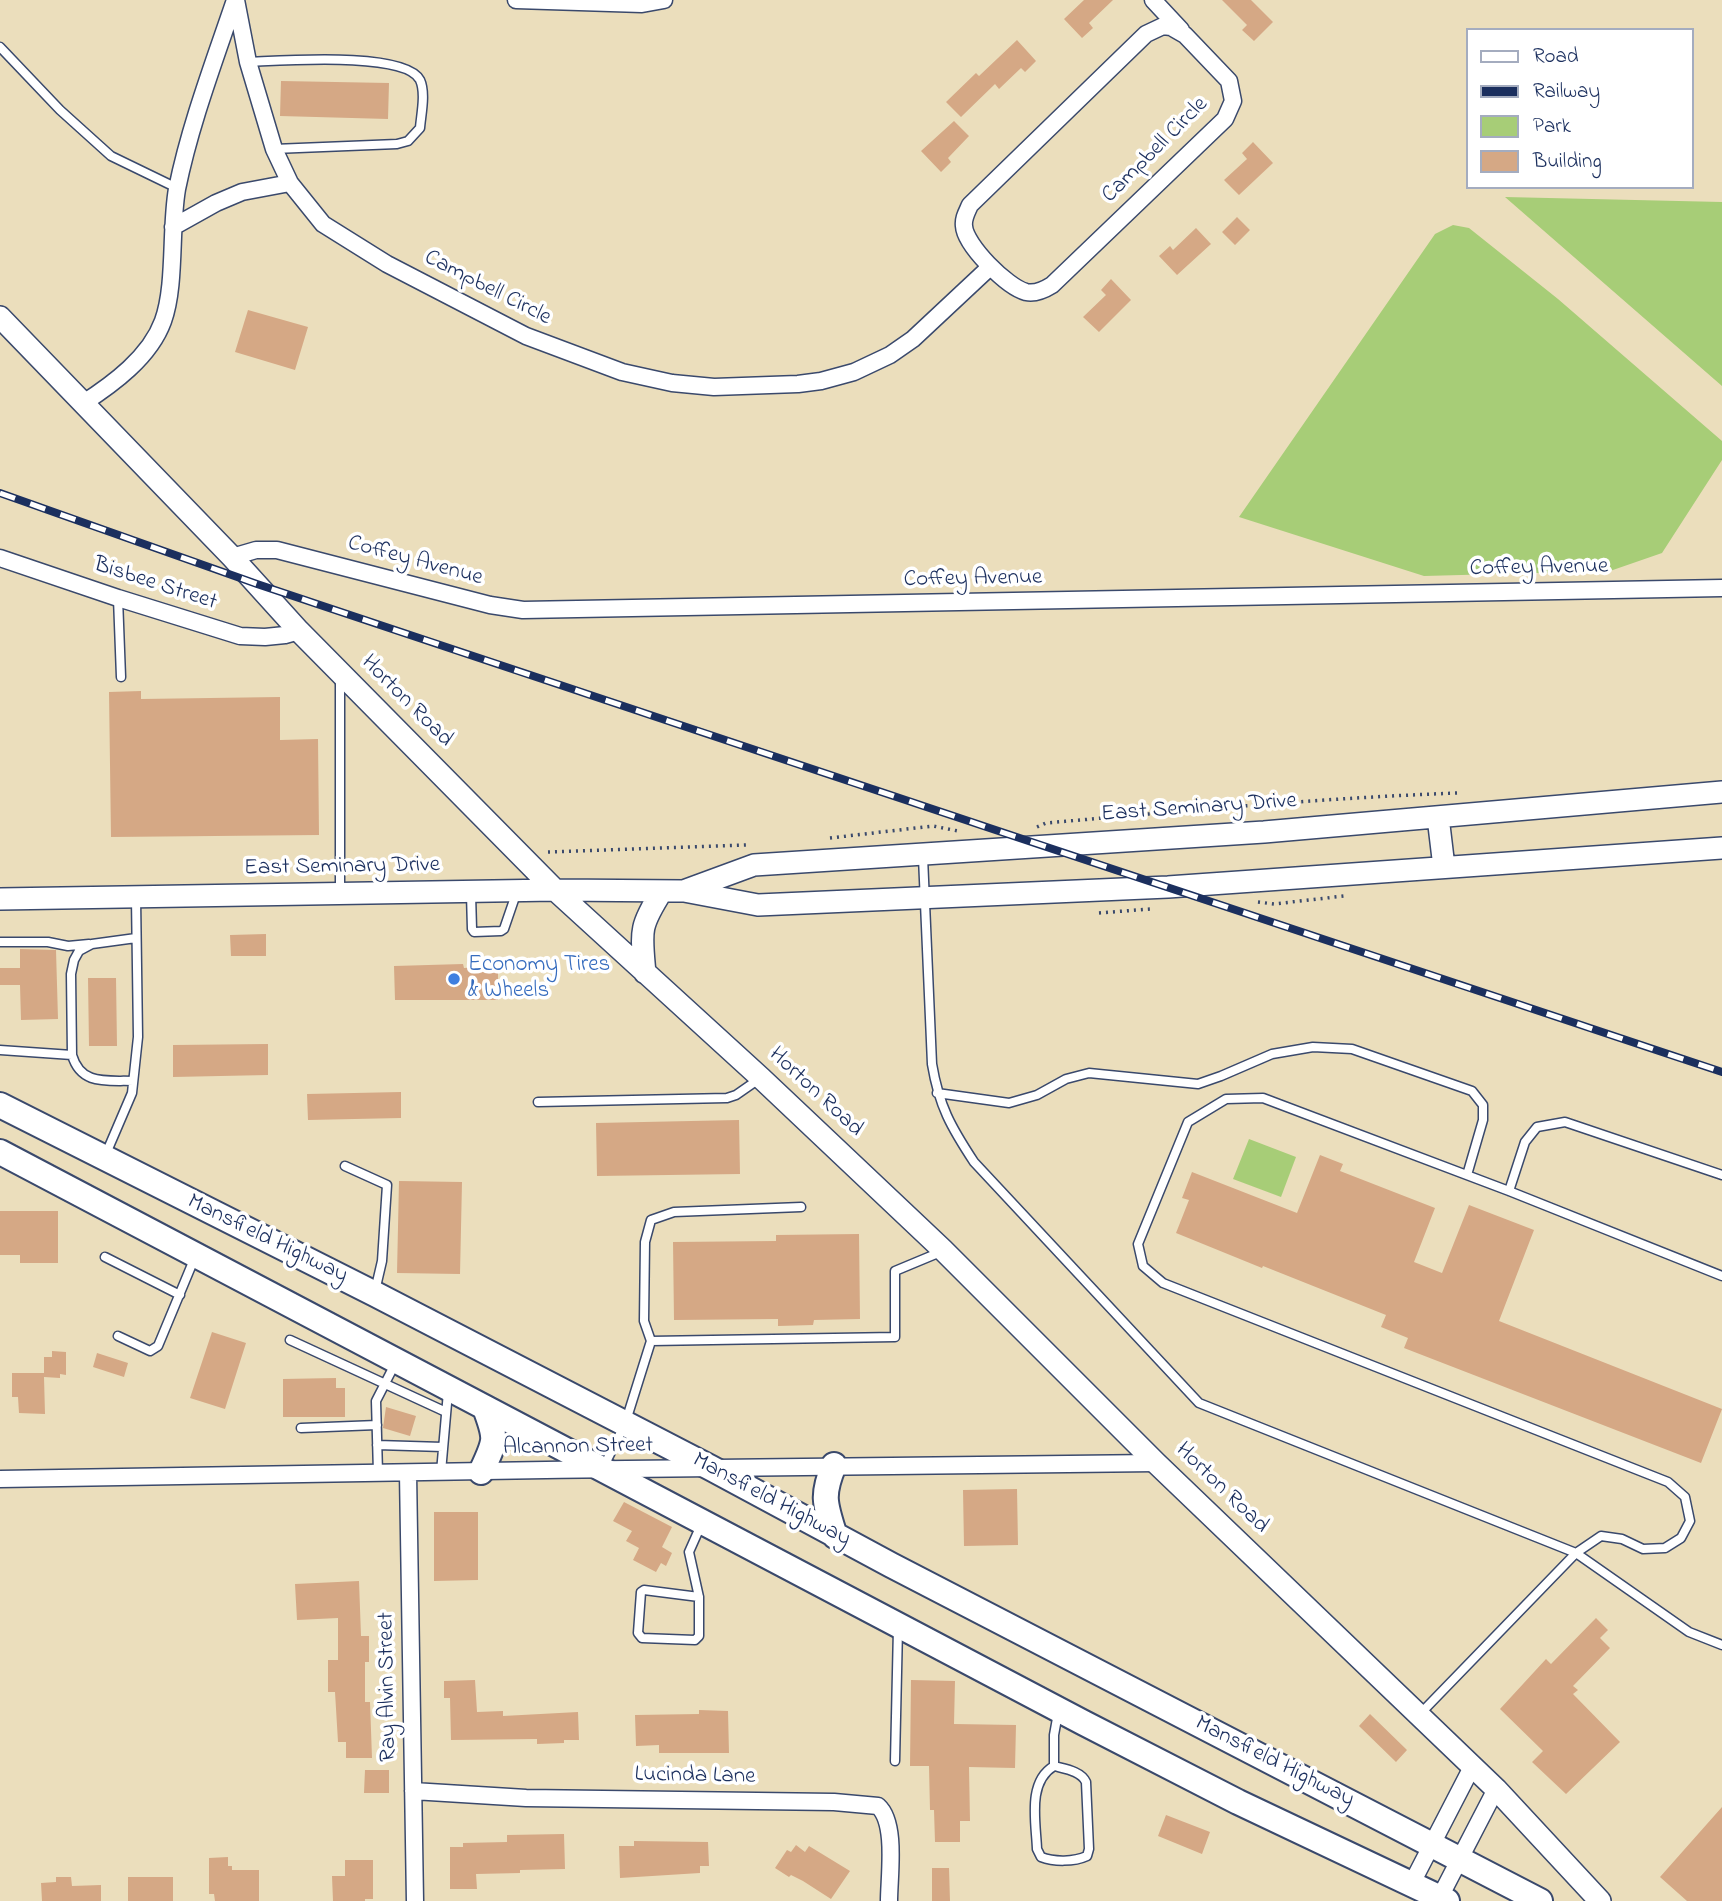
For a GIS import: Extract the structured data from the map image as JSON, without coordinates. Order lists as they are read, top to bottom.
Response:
{
  "streets": {
    "main road": ["Horton Road", "East Seminary Drive", "Mansfield Highway"],
    "street": [
      "Campbell Circle",
      "Coffey Avenue",
      "Bisbee Street",
      "Alcannon Street",
      "Ray Alvin Street",
      "Lucinda Lane"
    ]
  },
  "crossings": [
    ["Coffey Avenue", "Horton Road"],
    ["Bisbee Street", "Horton Road"],
    ["Horton Road", "East Seminary Drive"],
    ["Horton Road", "Alcannon Street"],
    ["Mansfield Highway", "Alcannon Street"],
    ["Alcannon Street", "Ray Alvin Street"],
    ["Ray Alvin Street", "Lucinda Lane"]
  ],
  "places": ["Economy Tires & Wheels"],
  "legend": [
    "Road",
    "Railway",
    "Park",
    "Building"
  ]
}
